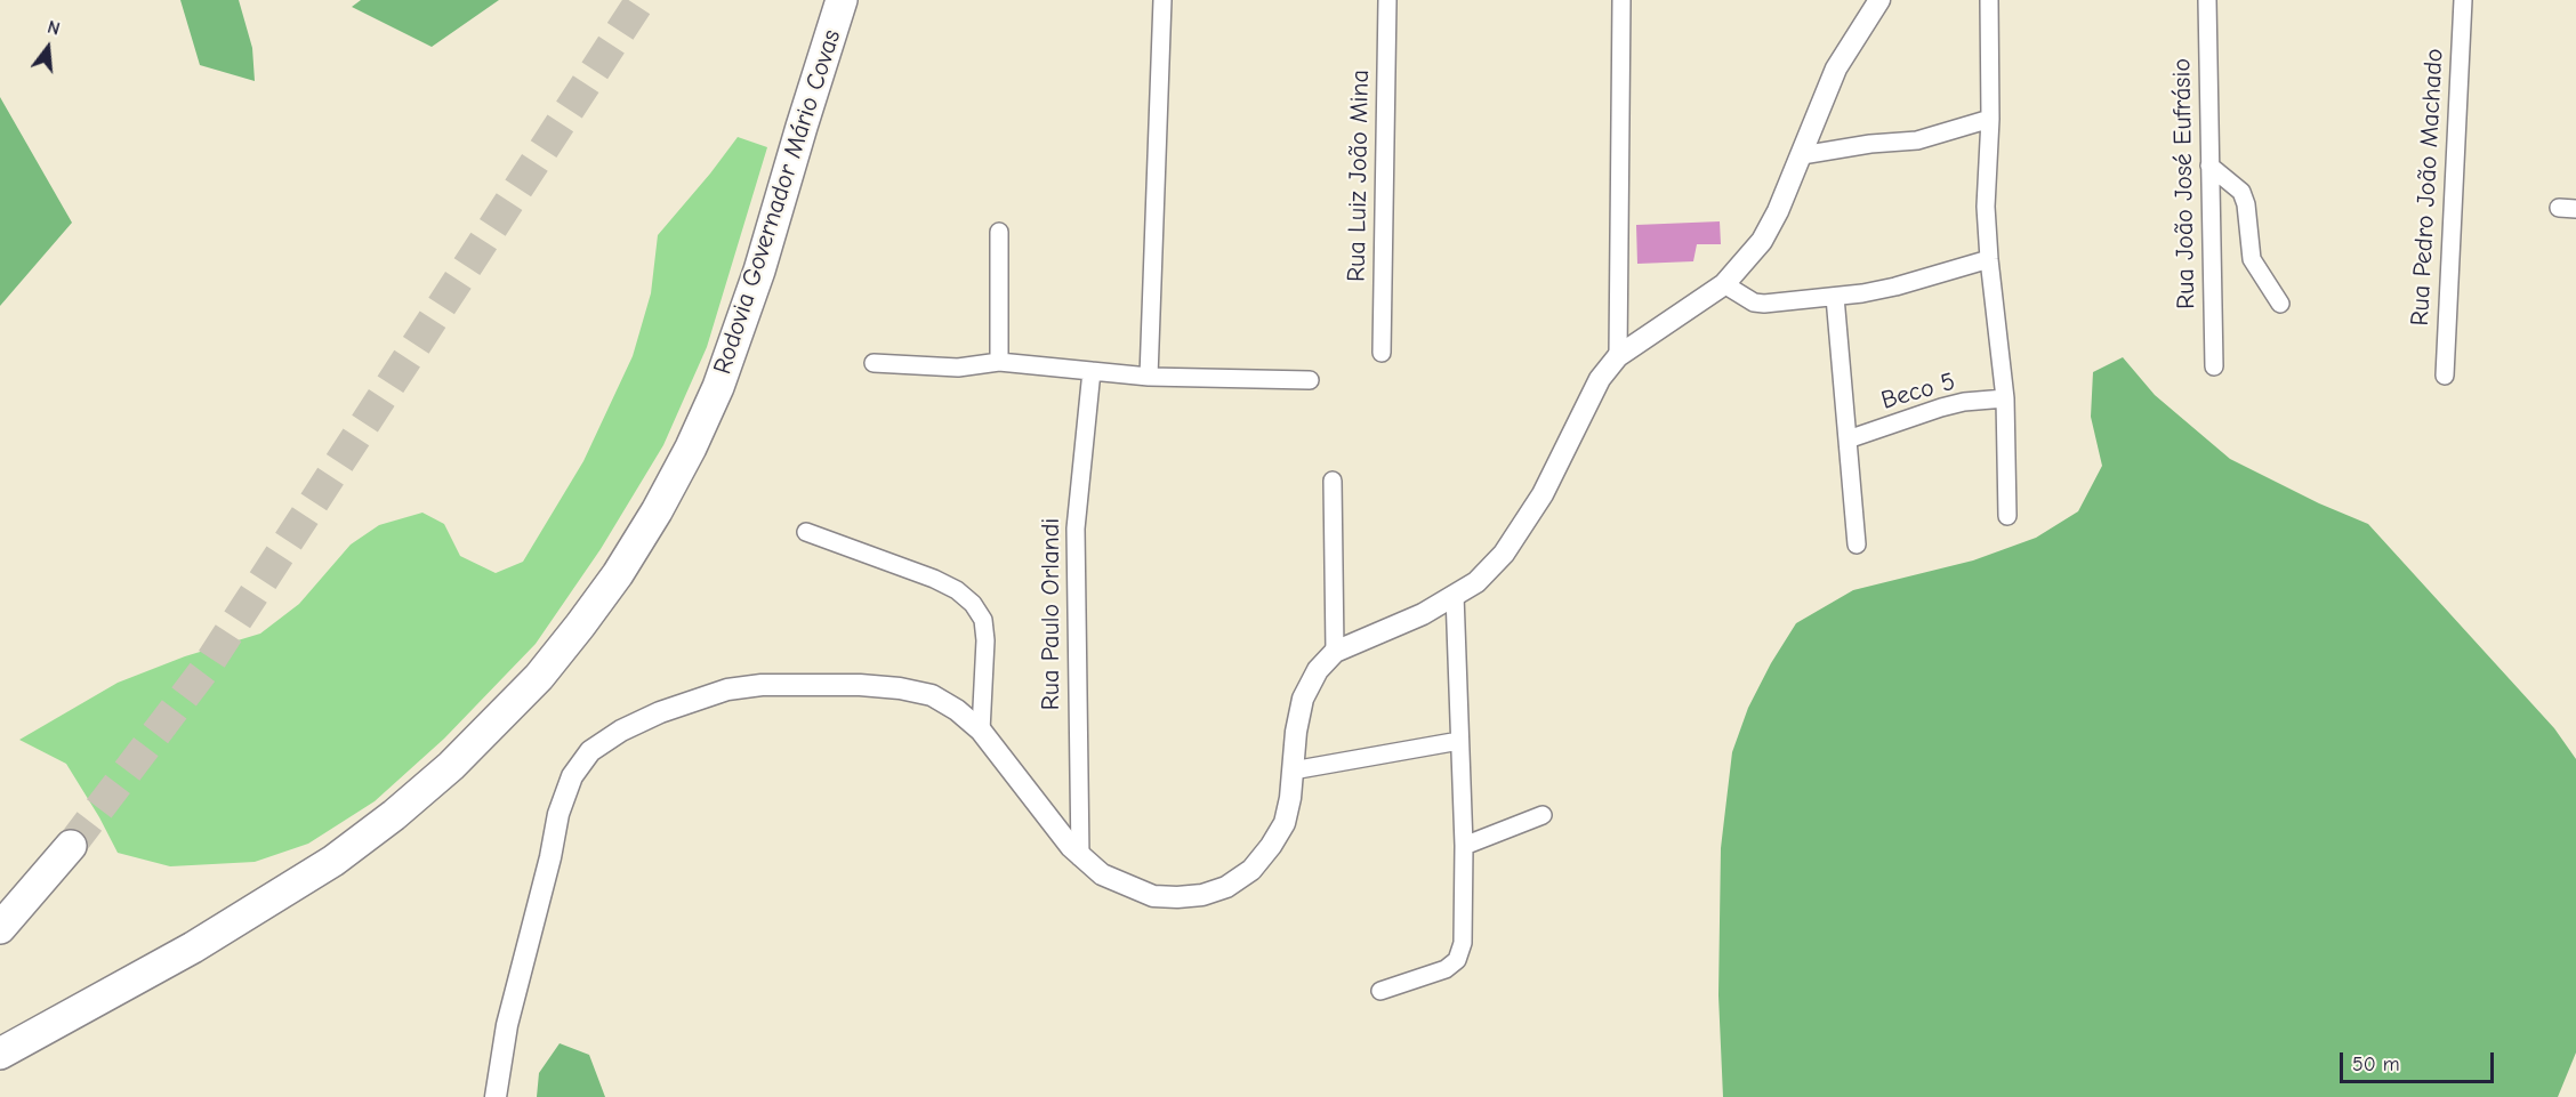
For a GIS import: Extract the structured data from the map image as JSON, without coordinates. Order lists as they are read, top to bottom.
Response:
{
  "streets": {
    "highway": ["Rodovia Governador Mário Covas"],
    "street": [
      "Rua Luiz João Mina",
      "Rua João José Eufrásio",
      "Rua Pedro João Machado",
      "Beco 5",
      "Rua Paulo Orlandi"
    ]
  },
  "scale_bar": "50 m",
  "north": "top"
}
